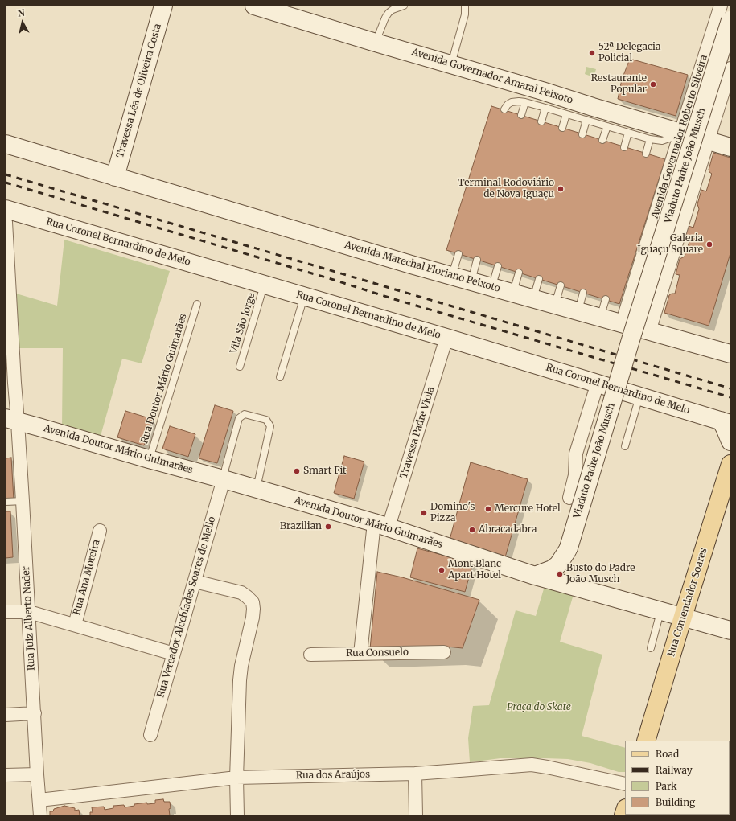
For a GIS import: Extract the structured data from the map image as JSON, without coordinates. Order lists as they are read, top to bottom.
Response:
{
  "streets": {
    "main road": [
      "Avenida Governador Amaral Peixoto",
      "Travessa Léa de Oliveira Costa",
      "Viaduto Padre João Musch",
      "Rua Coronel Bernardino de Melo",
      "Avenida Marechal Floriano Peixoto",
      "Avenida Doutor Mário Guimarães",
      "Rua Comendador Soares"
    ],
    "street": [
      "Avenida Governador Roberto Silveira",
      "Travessa Padre Viola",
      "Rua Ana Moreira",
      "Rua Vereador Alcebíades Soares de Mello",
      "Rua Juiz Alberto Nader",
      "Rua Consuelo",
      "Rua dos Araújos"
    ],
    "lane": ["Vila São Jorge", "Rua Doutor Mário Guimarães"]
  },
  "crossings": [
    ["Avenida Governador Amaral Peixoto", "Avenida Governador Roberto Silveira"],
    ["Travessa Léa de Oliveira Costa", "Avenida Marechal Floriano Peixoto"],
    ["Avenida Governador Roberto Silveira", "Avenida Marechal Floriano Peixoto"],
    ["Viaduto Padre João Musch", "Avenida Doutor Mário Guimarães"],
    ["Rua Coronel Bernardino de Melo", "Vila São Jorge"],
    ["Rua Coronel Bernardino de Melo", "Travessa Padre Viola"],
    ["Rua Doutor Mário Guimarães", "Avenida Doutor Mário Guimarães"],
    ["Travessa Padre Viola", "Avenida Doutor Mário Guimarães"],
    ["Travessa Padre Viola", "Rua Consuelo"],
    ["Avenida Doutor Mário Guimarães", "Rua Comendador Soares"],
    ["Avenida Doutor Mário Guimarães", "Rua Vereador Alcebíades Soares de Mello"],
    ["Avenida Doutor Mário Guimarães", "Rua Juiz Alberto Nader"],
    ["Rua Juiz Alberto Nader", "Rua dos Araújos"]
  ],
  "parks": ["Praça do Skate"],
  "places": [
    "52ª Delegacia Policial",
    "Restaurante Popular",
    "Terminal Rodoviário de Nova Iguaçu",
    "Galeria Iguaçu Square",
    "Smart Fit",
    "Mercure Hotel",
    "Domino's Pizza",
    "Brazilian",
    "Abracadabra",
    "Mont Blanc Apart Hotel",
    "Busto do Padre João Musch"
  ],
  "legend": [
    "Road",
    "Railway",
    "Park",
    "Building"
  ],
  "north": "top"
}
